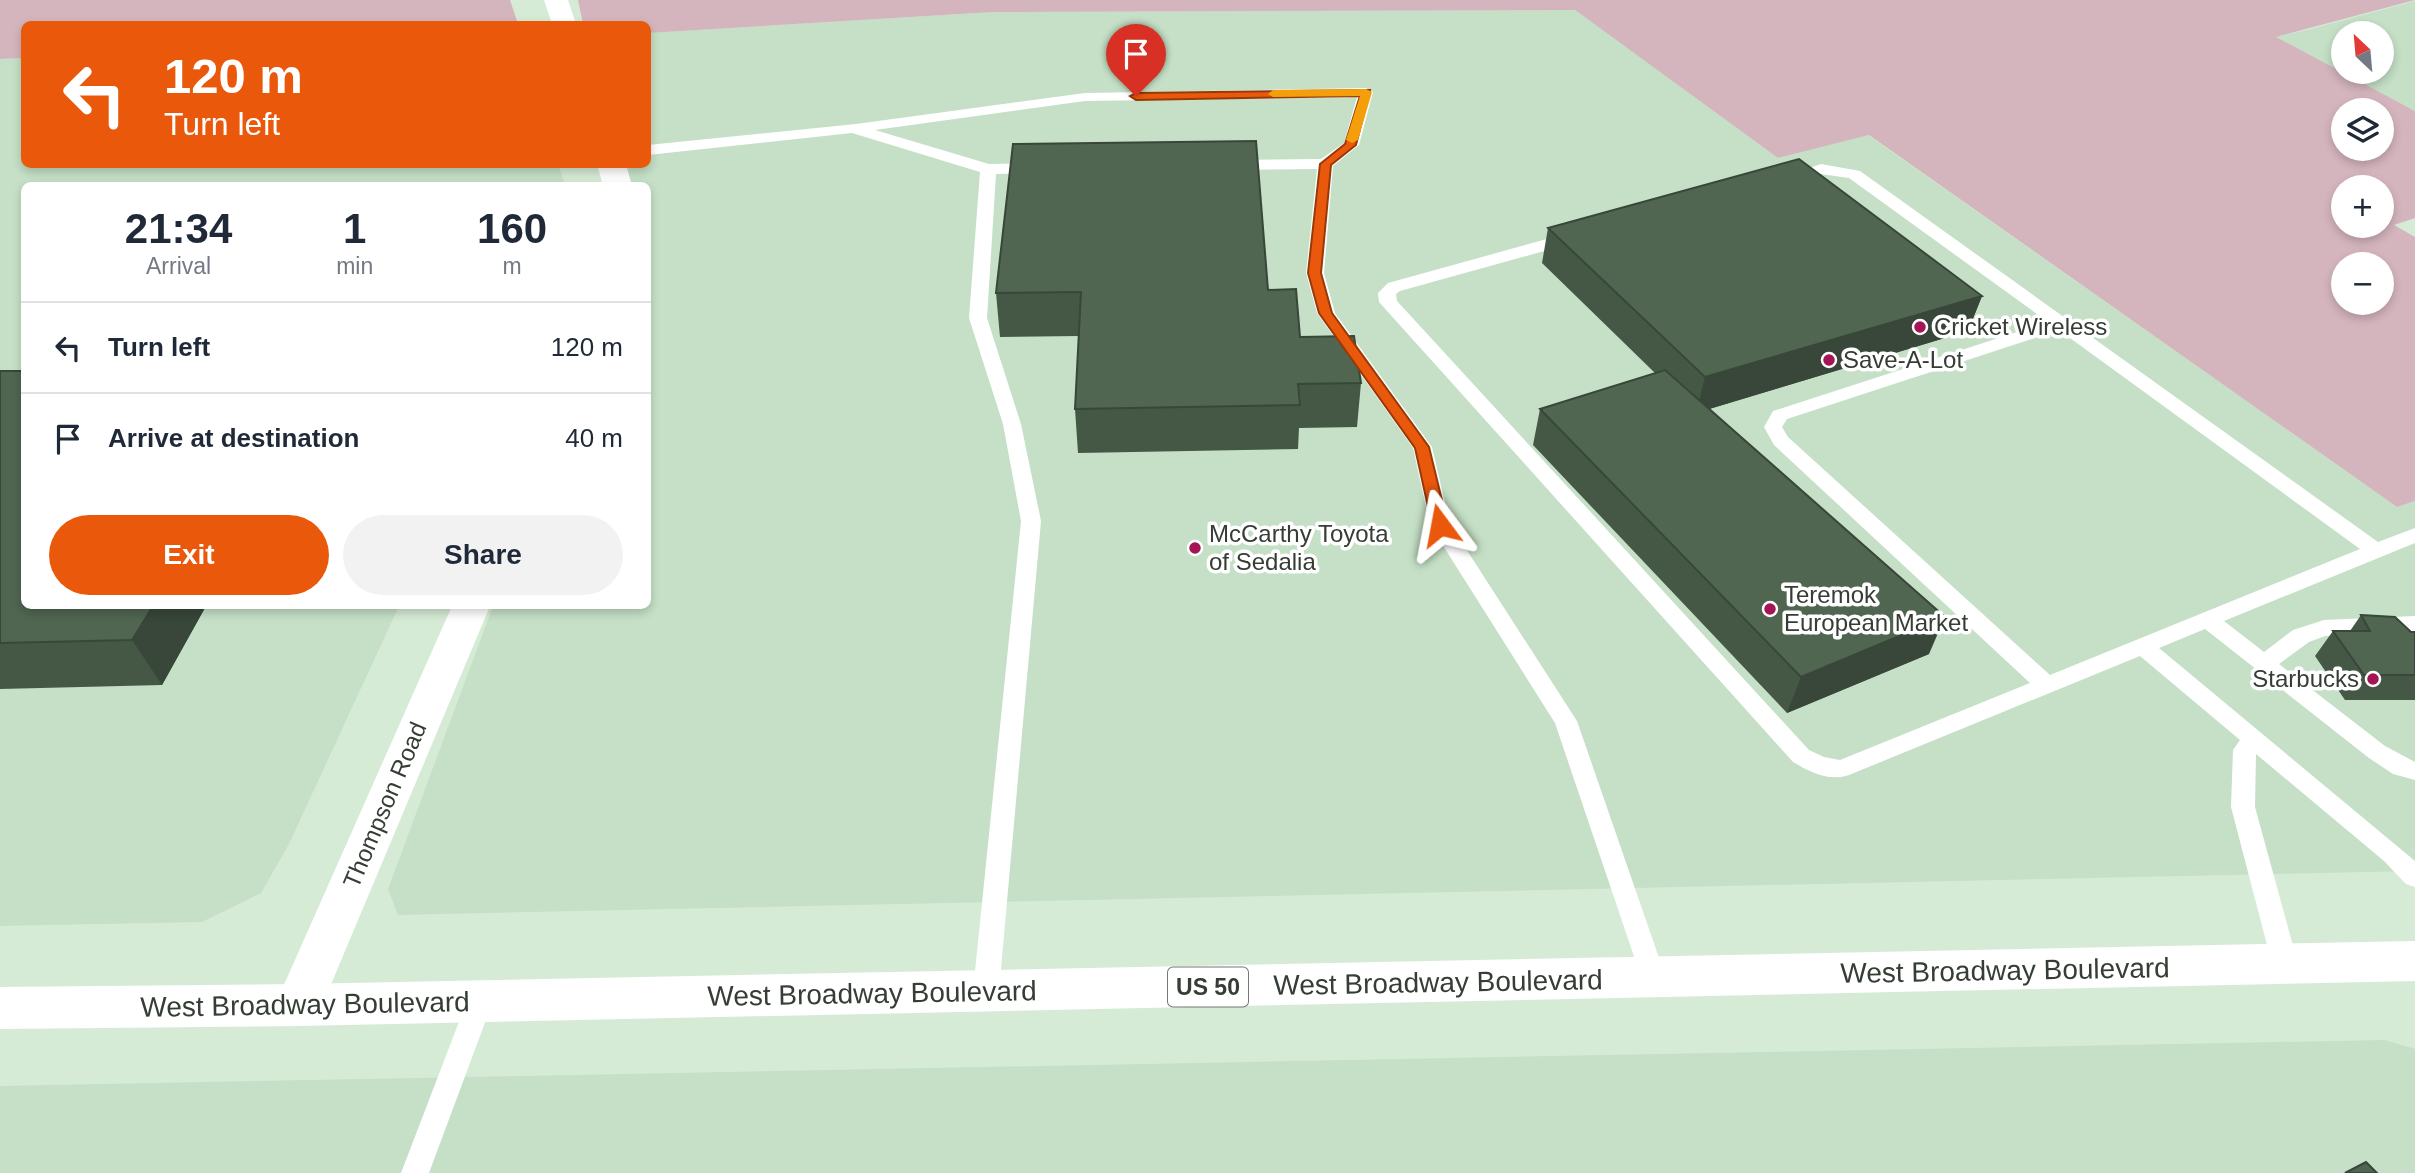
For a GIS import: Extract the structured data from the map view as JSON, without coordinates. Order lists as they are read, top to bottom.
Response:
{
  "streets": {
    "main road": ["Thompson Road", "West Broadway Boulevard", "US 50"]
  },
  "crossings": [
    ["Thompson Road", "West Broadway Boulevard"]
  ],
  "places": [
    "Cricket Wireless",
    "Save-A-Lot",
    "McCarthy Toyota of Sedalia",
    "Teremok European Market",
    "Starbucks"
  ],
  "north": "top left",
  "page": {
    "map_buttons": ["+", "−"],
    "turn": ["120 m", "Turn left"],
    "eta": [
      "21:34",
      "Arrival",
      "1",
      "min",
      "160",
      "m"
    ],
    "list": [
      {
        "name": "Turn left",
        "value": "120 m"
      },
      {
        "name": "Arrive at destination",
        "value": "40 m"
      }
    ],
    "buttons": ["Exit", "Share"]
  }
}
